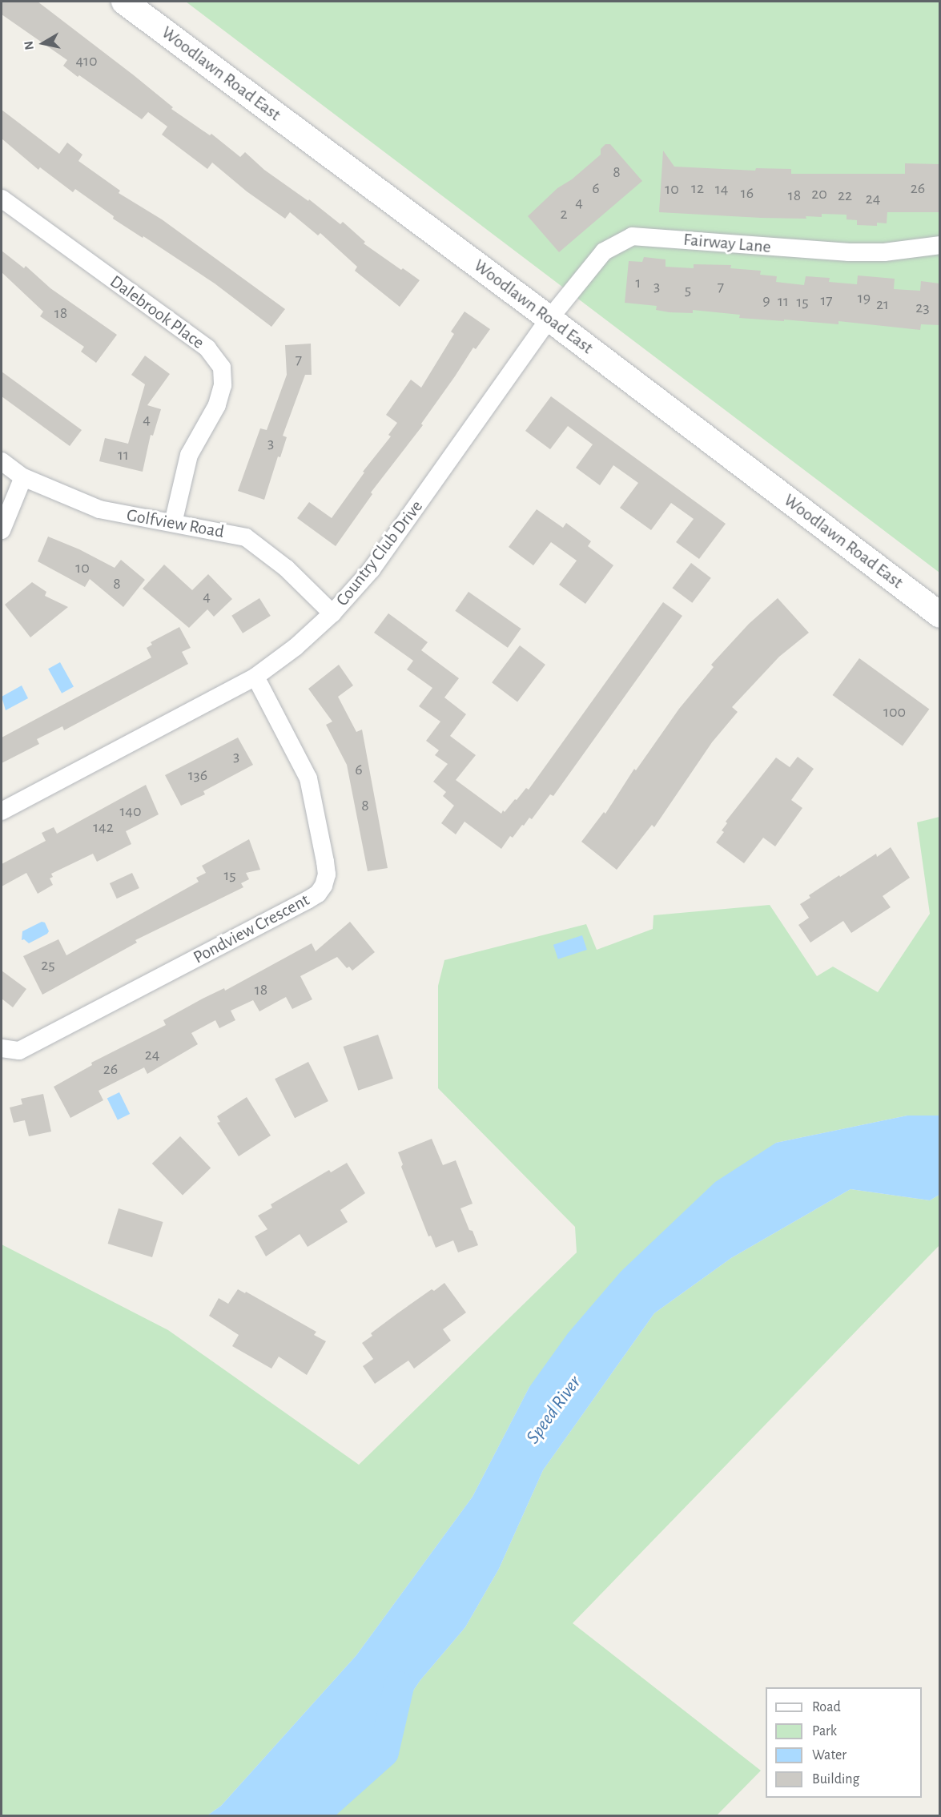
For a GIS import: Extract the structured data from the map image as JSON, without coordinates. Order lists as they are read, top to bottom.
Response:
{
  "streets": {
    "main road": ["Woodlawn Road East"],
    "street": [
      "Fairway Lane",
      "Dalebrook Place",
      "Golfview Road",
      "Country Club Drive",
      "Pondview Crescent"
    ]
  },
  "crossings": [
    ["Woodlawn Road East", "Fairway Lane"],
    ["Woodlawn Road East", "Country Club Drive"],
    ["Fairway Lane", "Country Club Drive"],
    ["Dalebrook Place", "Golfview Road"],
    ["Golfview Road", "Country Club Drive"],
    ["Country Club Drive", "Pondview Crescent"]
  ],
  "water": ["Speed River"],
  "house_numbers": [
    "410",
    "8",
    "6",
    "12",
    "26",
    "10",
    "14",
    "16",
    "20",
    "18",
    "22",
    "24",
    "4",
    "2",
    "1",
    "3",
    "7",
    "5",
    "19",
    "9",
    "17",
    "11",
    "15",
    "21",
    "23",
    "18",
    "7",
    "4",
    "3",
    "11",
    "10",
    "8",
    "4",
    "100",
    "3",
    "6",
    "136",
    "8",
    "140",
    "142",
    "15",
    "25",
    "18",
    "24",
    "26"
  ],
  "legend": [
    "Road",
    "Park",
    "Water",
    "Building"
  ],
  "north": "left"
}
